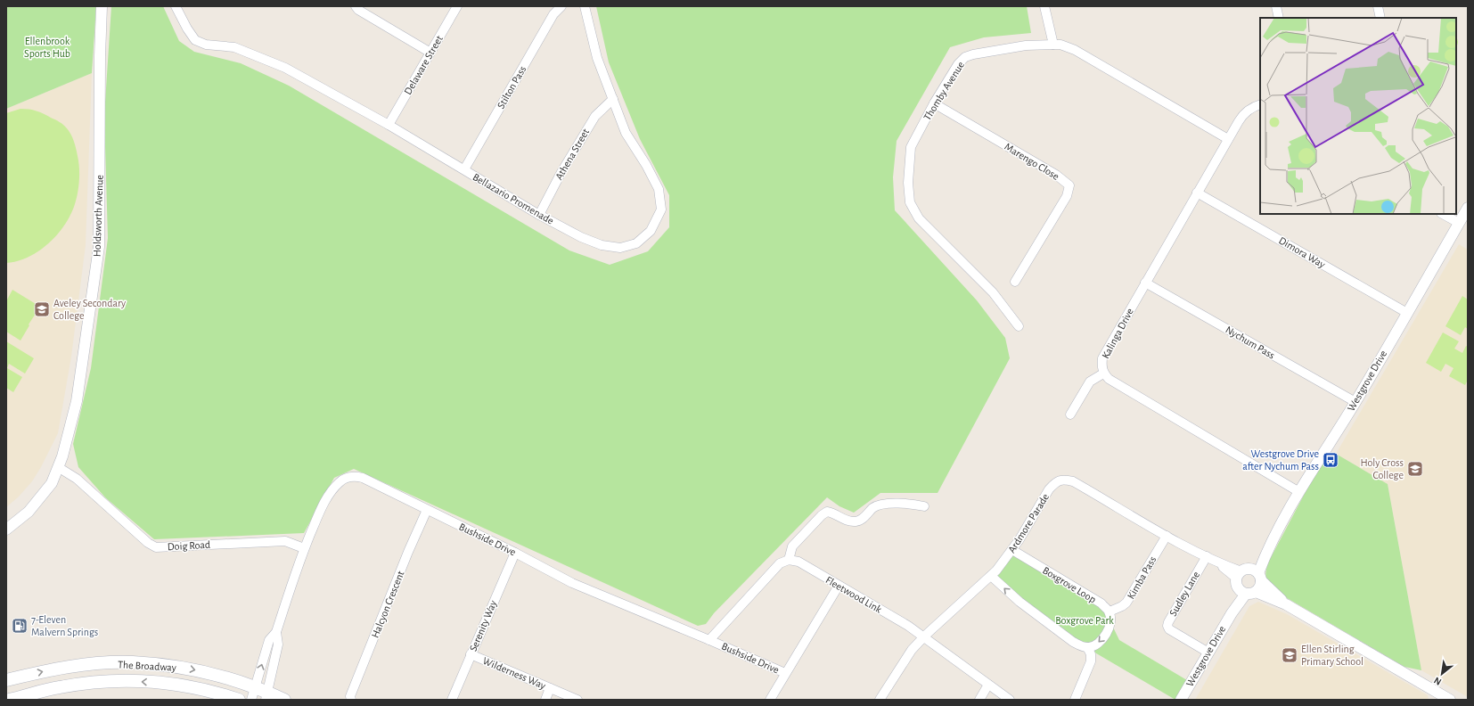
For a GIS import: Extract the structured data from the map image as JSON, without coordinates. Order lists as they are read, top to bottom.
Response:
{
  "streets": {
    "main road": ["The Broadway"],
    "street": [
      "Delaware Street",
      "Stilton Pass",
      "Thomby Avenue",
      "Athena Street",
      "Marengo Close",
      "Bellazario Promenade",
      "Holdsworth Avenue",
      "Dimora Way",
      "Kalinga Drive",
      "Nychum Pass",
      "Westgrove Drive",
      "Ardmore Parade",
      "Bushside Drive",
      "Doig Road",
      "Kimba Pass",
      "Boxgrove Loop",
      "Sudley Lane",
      "Fleetwood Link",
      "Halcyon Crescent",
      "Serenity Way",
      "Wilderness Way"
    ]
  },
  "crossings": [
    ["Delaware Street", "Bellazario Promenade"],
    ["Stilton Pass", "Bellazario Promenade"],
    ["Thomby Avenue", "Marengo Close"],
    ["Thomby Avenue", "Kalinga Drive"],
    ["Athena Street", "Bellazario Promenade"],
    ["Holdsworth Avenue", "Doig Road"],
    ["Dimora Way", "Kalinga Drive"],
    ["Dimora Way", "Westgrove Drive"],
    ["Kalinga Drive", "Nychum Pass"],
    ["Kalinga Drive", "Westgrove Drive"],
    ["Nychum Pass", "Westgrove Drive"],
    ["Westgrove Drive", "Ardmore Parade"],
    ["Westgrove Drive", "Sudley Lane"],
    ["Ardmore Parade", "Kimba Pass"],
    ["Ardmore Parade", "Boxgrove Loop"],
    ["Ardmore Parade", "Sudley Lane"],
    ["Ardmore Parade", "Fleetwood Link"],
    ["Bushside Drive", "Doig Road"],
    ["Bushside Drive", "Halcyon Crescent"],
    ["Bushside Drive", "Serenity Way"],
    ["Bushside Drive", "The Broadway"],
    ["Kimba Pass", "Boxgrove Loop"],
    ["Serenity Way", "Wilderness Way"]
  ],
  "parks": ["Ellenbrook Sports Hub", "Boxgrove Park"],
  "places": {
    "school or university": ["Aveley Secondary College", "Holy Cross College", "Ellen Stirling Primary School"],
    "bus stop": ["Westgrove Drive after Nychum Pass"],
    "fuel station": ["7-Eleven Malvern Springs"]
  },
  "north": "bottom left"
}
